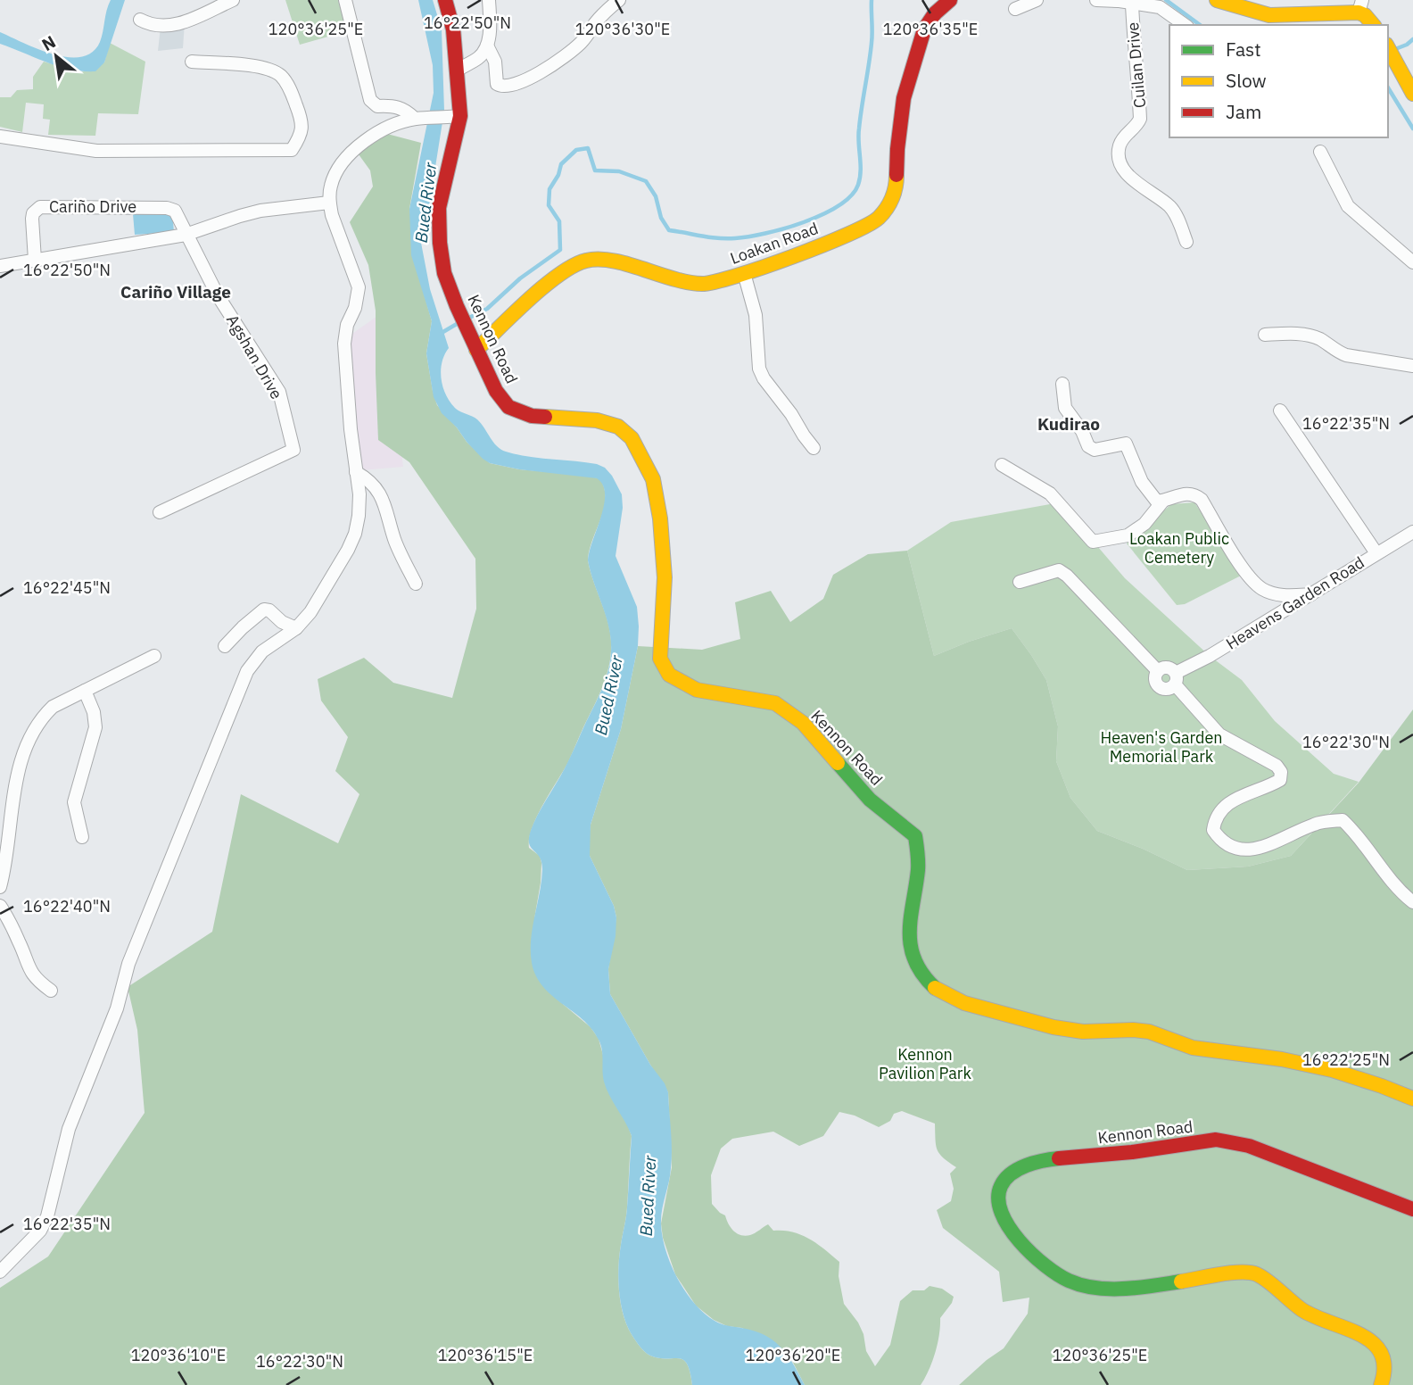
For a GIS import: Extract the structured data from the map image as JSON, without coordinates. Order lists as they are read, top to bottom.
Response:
{
  "streets": {
    "main road": ["Loakan Road", "Kennon Road"],
    "street": [
      "Cuilan Drive",
      "Cariño Drive",
      "Agshan Drive",
      "Heavens Garden Road"
    ]
  },
  "crossings": [
    ["Cariño Drive", "Agshan Drive"],
    ["Loakan Road", "Kennon Road"]
  ],
  "districts": ["Cariño Village", "Kudirao"],
  "water": ["Bued River"],
  "parks": ["Loakan Public Cemetery", "Heaven's Garden Memorial Park", "Kennon Pavilion Park"],
  "legend": ["Fast", "Slow", "Jam"],
  "north": "top left",
  "coordinates": [
    "16°22'50\"N",
    "120°36'25\"E",
    "120°36'30\"E",
    "120°36'35\"E",
    "16°22'35\"N",
    "16°22'45\"N",
    "16°22'30\"N",
    "16°22'40\"N",
    "16°22'25\"N",
    "120°36'10\"E",
    "120°36'15\"E",
    "120°36'20\"E"
  ]
}
